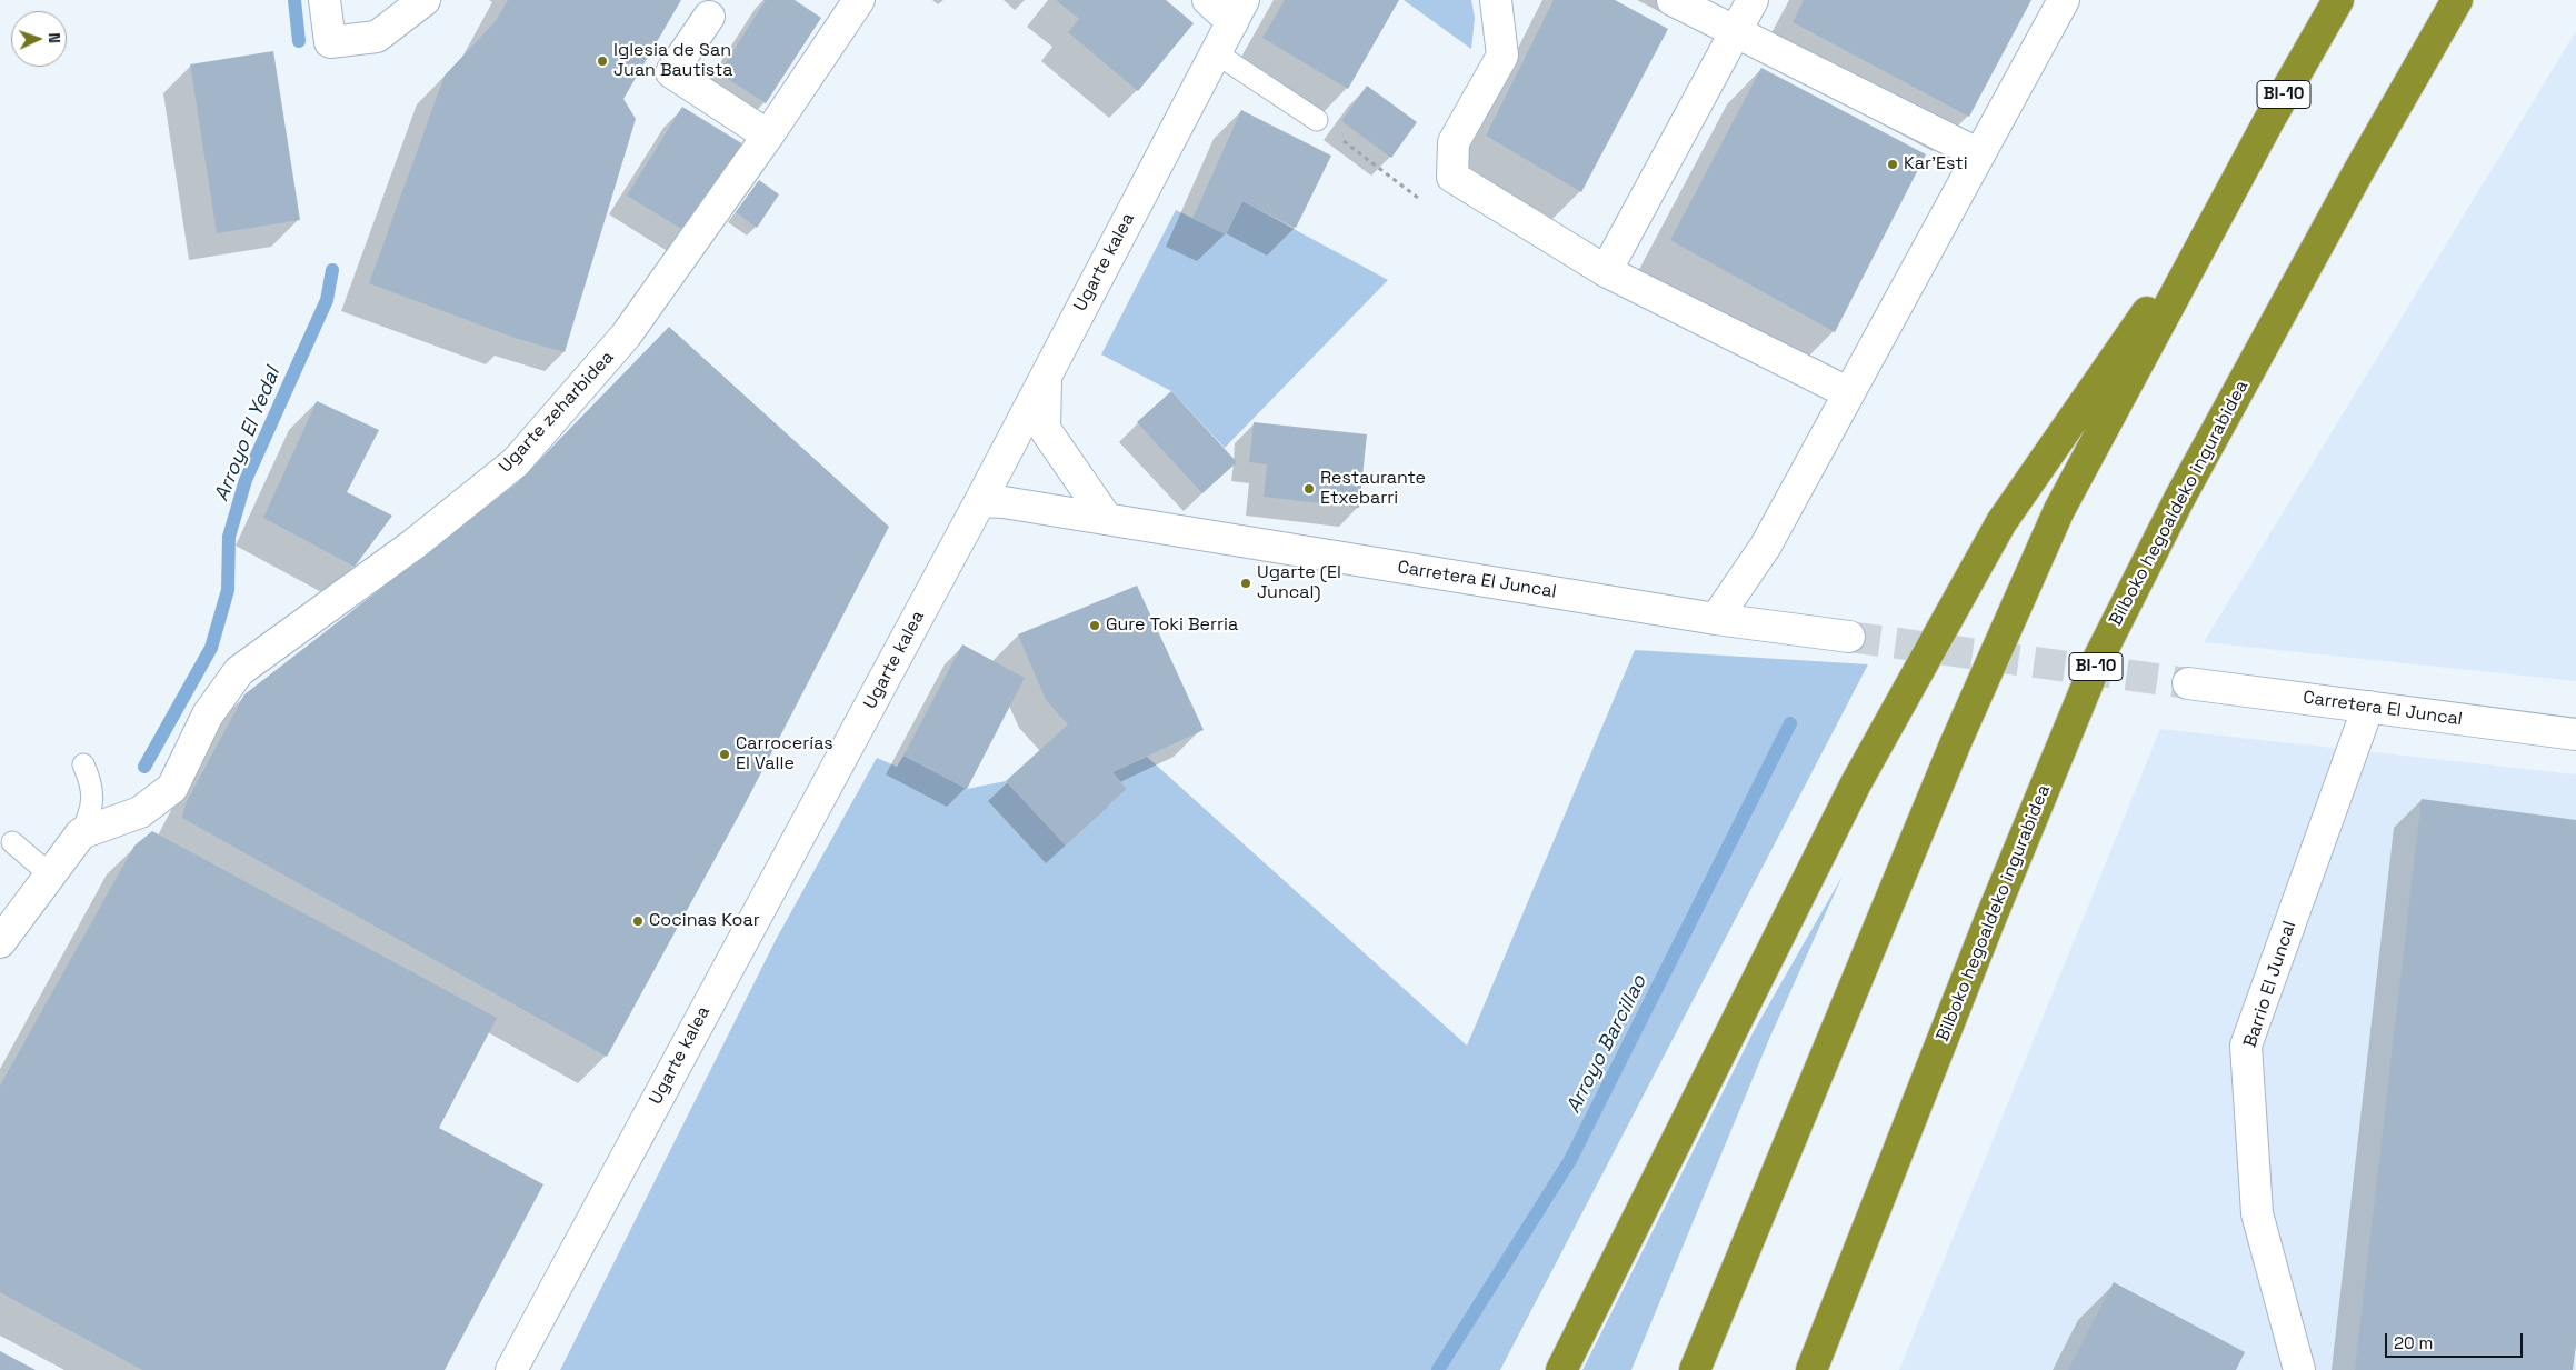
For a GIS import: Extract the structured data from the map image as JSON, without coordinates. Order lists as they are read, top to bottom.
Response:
{
  "streets": {
    "highway": ["BI-10", "Bilboko hegoaldeko ingurabidea"],
    "street": [
      "Ugarte kalea",
      "Ugarte zeharbidea",
      "Carretera El Juncal",
      "Barrio El Juncal"
    ]
  },
  "crossings": [
    ["Ugarte kalea", "Carretera El Juncal"],
    ["Carretera El Juncal", "Barrio El Juncal"]
  ],
  "water": ["Arroyo El Yedal", "Arroyo Barcillao"],
  "places": [
    "Iglesia de San Juan Bautista",
    "Kar'Esti",
    "Restaurante Etxebarri",
    "Ugarte (El Juncal)",
    "Gure Toki Berria",
    "Carrocerías El Valle",
    "Cocinas Koar"
  ],
  "scale_bar": "20 m",
  "north": "right"
}
